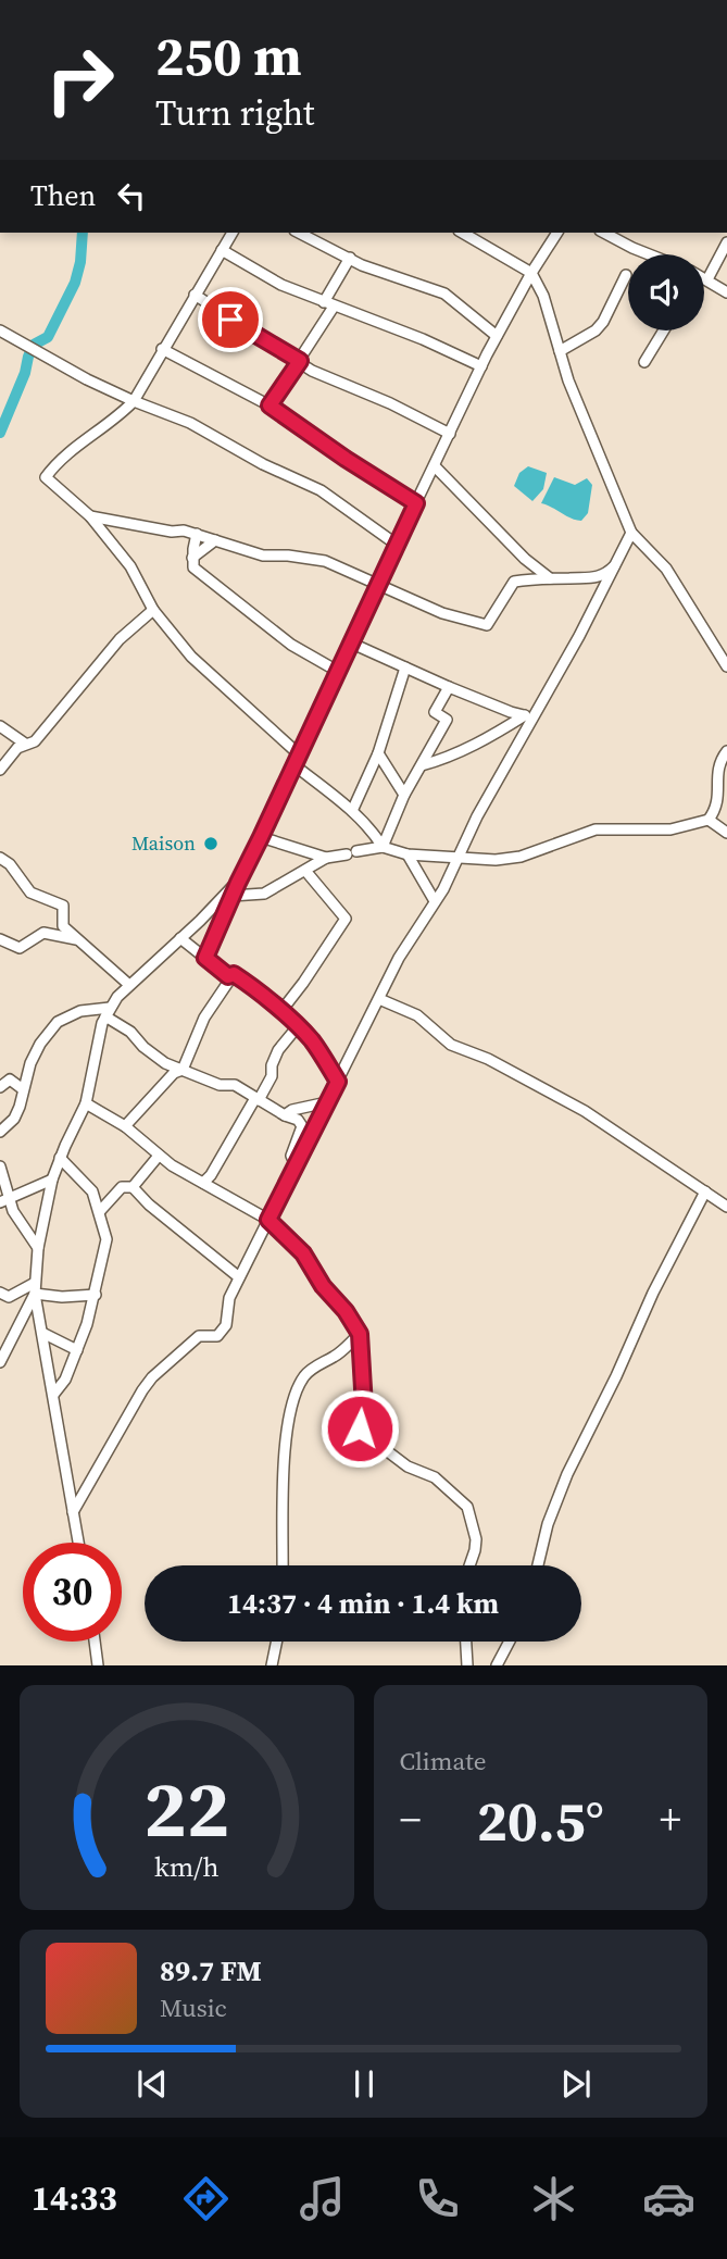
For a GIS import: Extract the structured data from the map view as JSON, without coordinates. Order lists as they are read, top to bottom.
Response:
{
  "places": ["Maison"],
  "page": {
    "turn": ["250 m", "Turn right"],
    "then": "Then",
    "limit": "30",
    "trip": "14:37 · 4 min · 1.4 km",
    "tile": "Climate",
    "heat": ["−", "20.5°", "+"],
    "song": ["89.7 FM", "Music"],
    "tabs": "14:33",
    "gauge": ["22", "km/h"]
  }
}
